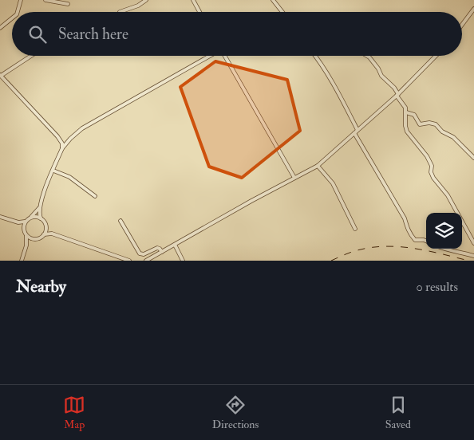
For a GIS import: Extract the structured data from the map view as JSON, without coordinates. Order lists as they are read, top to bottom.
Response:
{
  "page": {
    "search": "Search here",
    "heading": ["Nearby", "0 results"],
    "nav": ["Map", "Directions", "Saved"]
  }
}
